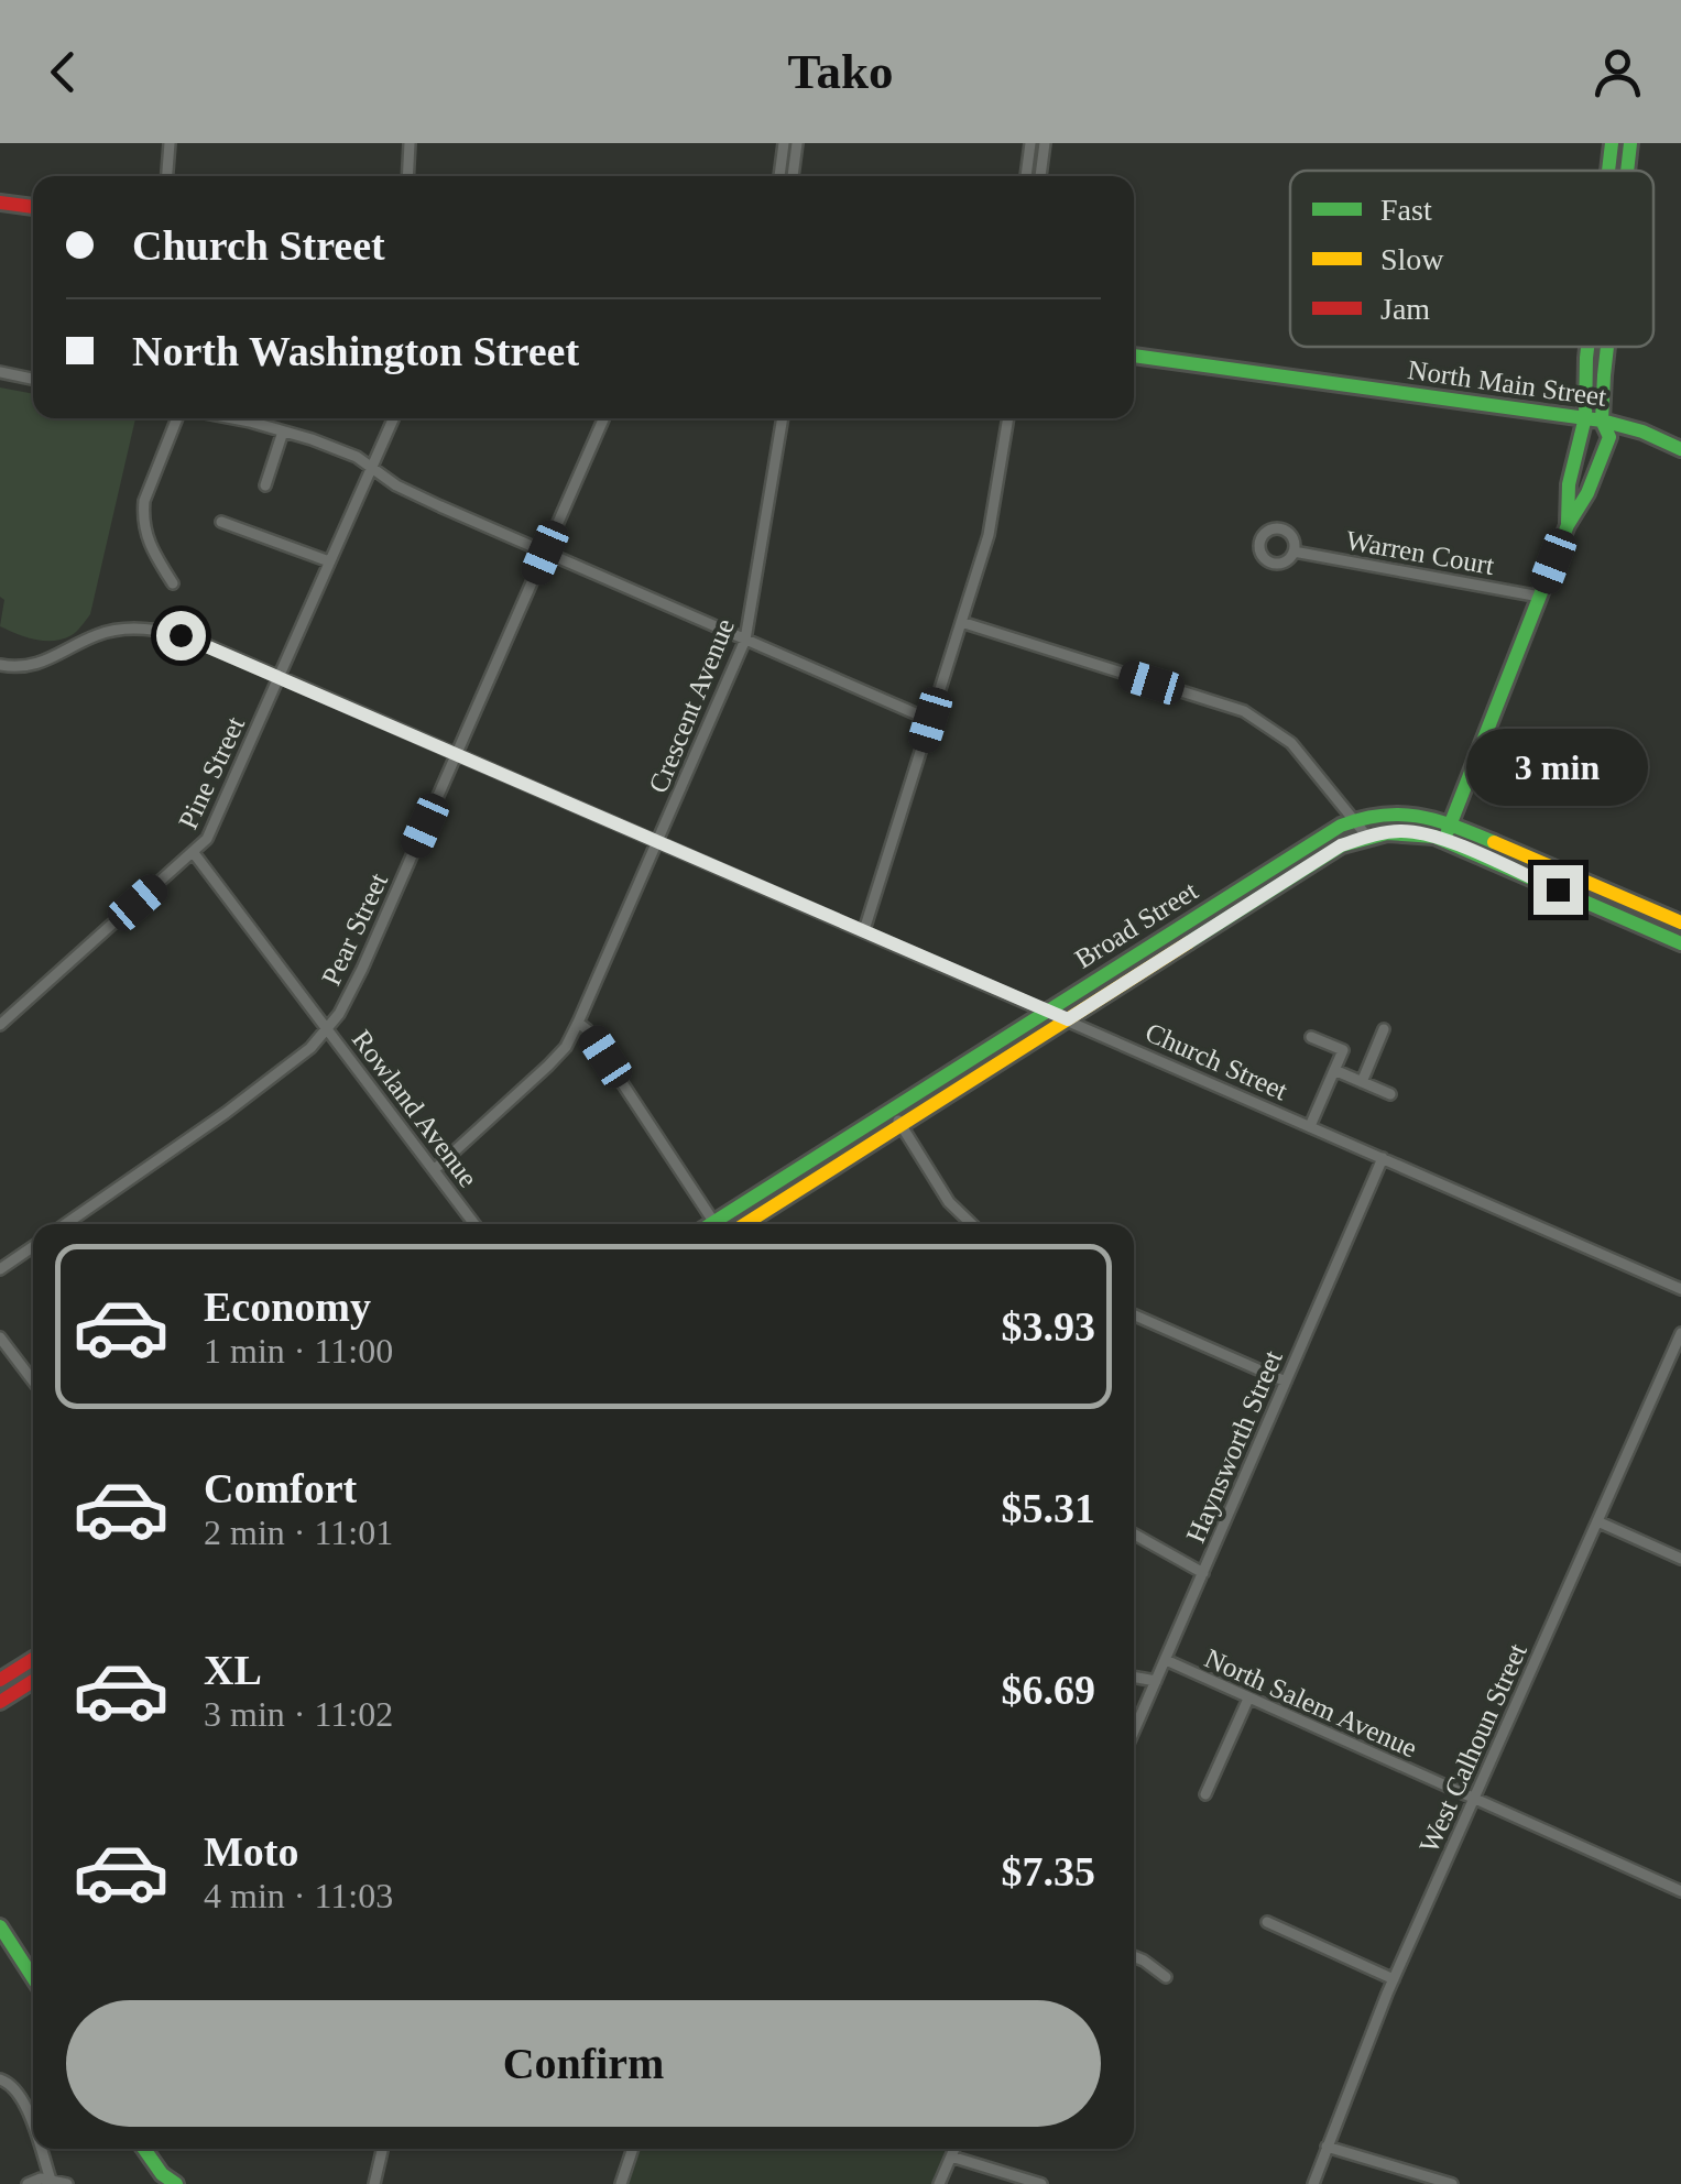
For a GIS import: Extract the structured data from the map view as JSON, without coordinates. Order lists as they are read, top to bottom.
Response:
{
  "streets": {
    "main road": ["North Main Street", "Broad Street"],
    "street": [
      "Warren Court",
      "Crescent Avenue",
      "Pine Street",
      "Pear Street",
      "Church Street",
      "Rowland Avenue",
      "Haynsworth Street",
      "North Salem Avenue",
      "West Calhoun Street"
    ]
  },
  "crossings": [
    ["Crescent Avenue", "Church Street"],
    ["Crescent Avenue", "Rowland Avenue"],
    ["Pine Street", "Church Street"],
    ["Pine Street", "Rowland Avenue"],
    ["Broad Street", "Church Street"],
    ["Pear Street", "Church Street"],
    ["Pear Street", "Rowland Avenue"],
    ["Church Street", "Haynsworth Street"],
    ["Haynsworth Street", "North Salem Avenue"],
    ["North Salem Avenue", "West Calhoun Street"]
  ],
  "legend": ["Fast", "Slow", "Jam"],
  "page": {
    "header": "Tako",
    "banner": ["Church Street", "North Washington Street"],
    "bubble": "3 min",
    "list": [
      {
        "name": "Economy",
        "note": "1 min · 11:00",
        "value": "$3.93"
      },
      {
        "name": "Comfort",
        "note": "2 min · 11:01",
        "value": "$5.31"
      },
      {
        "name": "XL",
        "note": "3 min · 11:02",
        "value": "$6.69"
      },
      {
        "name": "Moto",
        "note": "4 min · 11:03",
        "value": "$7.35"
      }
    ],
    "buttons": "Confirm"
  }
}
